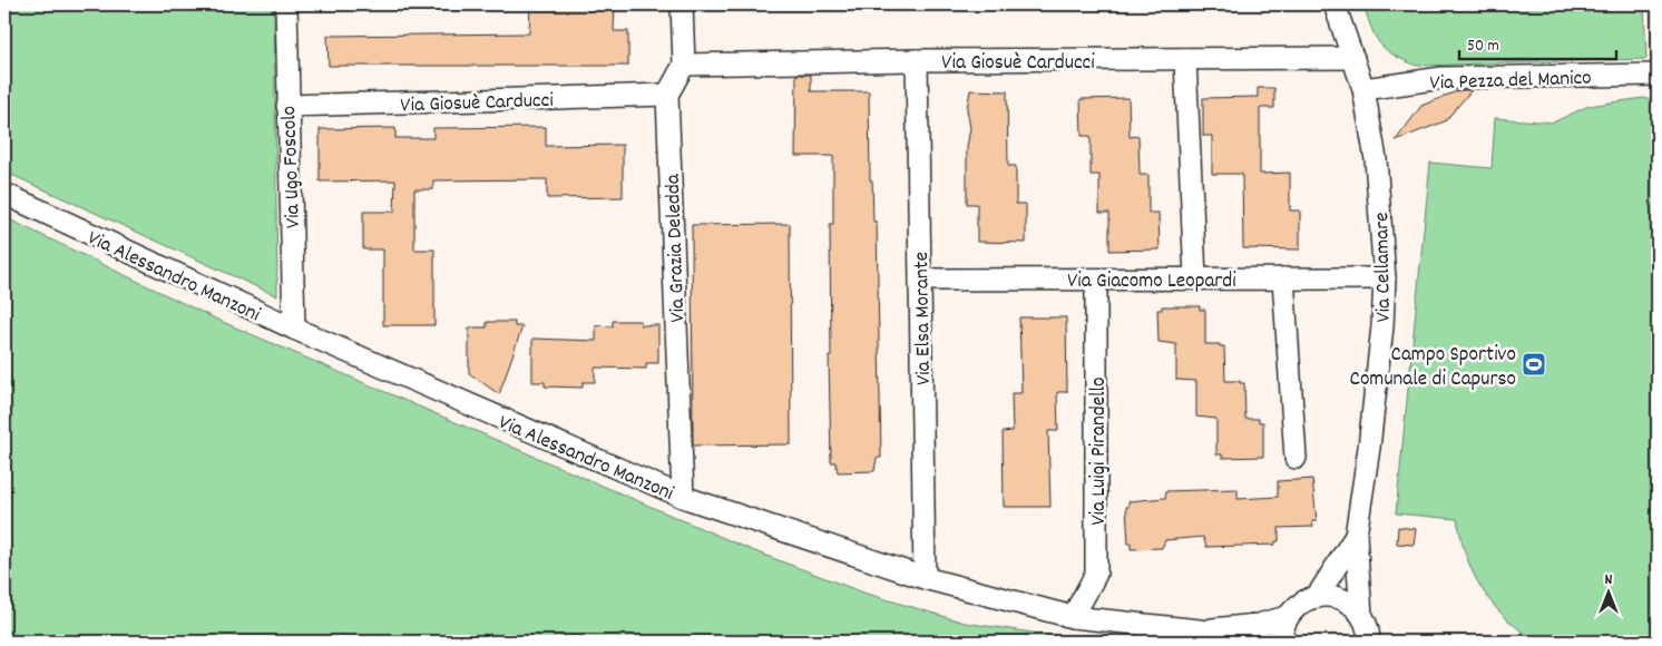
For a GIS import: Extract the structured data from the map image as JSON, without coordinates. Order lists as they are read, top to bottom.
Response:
{
  "streets": {
    "street": [
      "Via Giosuè Carducci",
      "Via Pezza del Manico",
      "Via Ugo Foscolo",
      "Via Grazia Deledda",
      "Via Cellamare",
      "Via Alessandro Manzoni",
      "Via Giacomo Leopardi",
      "Via Elsa Morante",
      "Via Luigi Pirandello"
    ]
  },
  "crossings": [
    ["Via Giosuè Carducci", "Via Ugo Foscolo"],
    ["Via Giosuè Carducci", "Via Grazia Deledda"],
    ["Via Giosuè Carducci", "Via Cellamare"],
    ["Via Giosuè Carducci", "Via Elsa Morante"],
    ["Via Pezza del Manico", "Via Cellamare"],
    ["Via Ugo Foscolo", "Via Alessandro Manzoni"],
    ["Via Grazia Deledda", "Via Alessandro Manzoni"],
    ["Via Cellamare", "Via Alessandro Manzoni"],
    ["Via Cellamare", "Via Giacomo Leopardi"],
    ["Via Alessandro Manzoni", "Via Elsa Morante"],
    ["Via Alessandro Manzoni", "Via Luigi Pirandello"],
    ["Via Giacomo Leopardi", "Via Elsa Morante"],
    ["Via Giacomo Leopardi", "Via Luigi Pirandello"]
  ],
  "places": {
    "sports": ["Campo Sportivo Comunale di Capurso"]
  },
  "scale_bar": "50 m",
  "north": "top"
}
